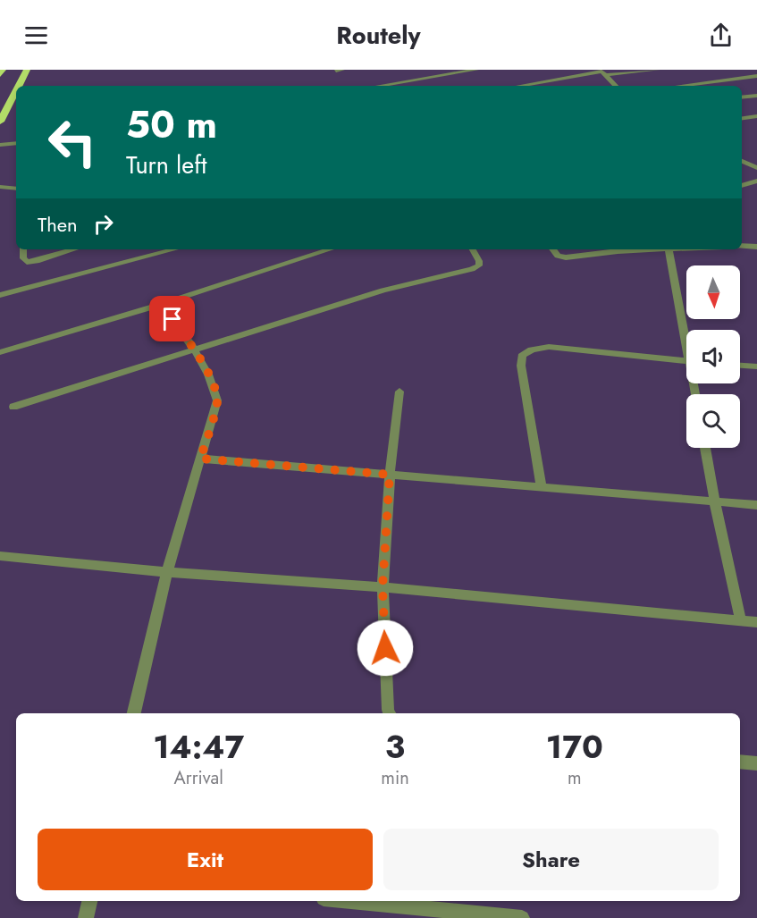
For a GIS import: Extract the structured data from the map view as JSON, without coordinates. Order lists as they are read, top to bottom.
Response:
{
  "north": "bottom",
  "page": {
    "header": "Routely",
    "turn": ["50 m", "Turn left"],
    "then": "Then",
    "eta": [
      "14:47",
      "Arrival",
      "3",
      "min",
      "170",
      "m"
    ],
    "buttons": ["Exit", "Share"]
  }
}
